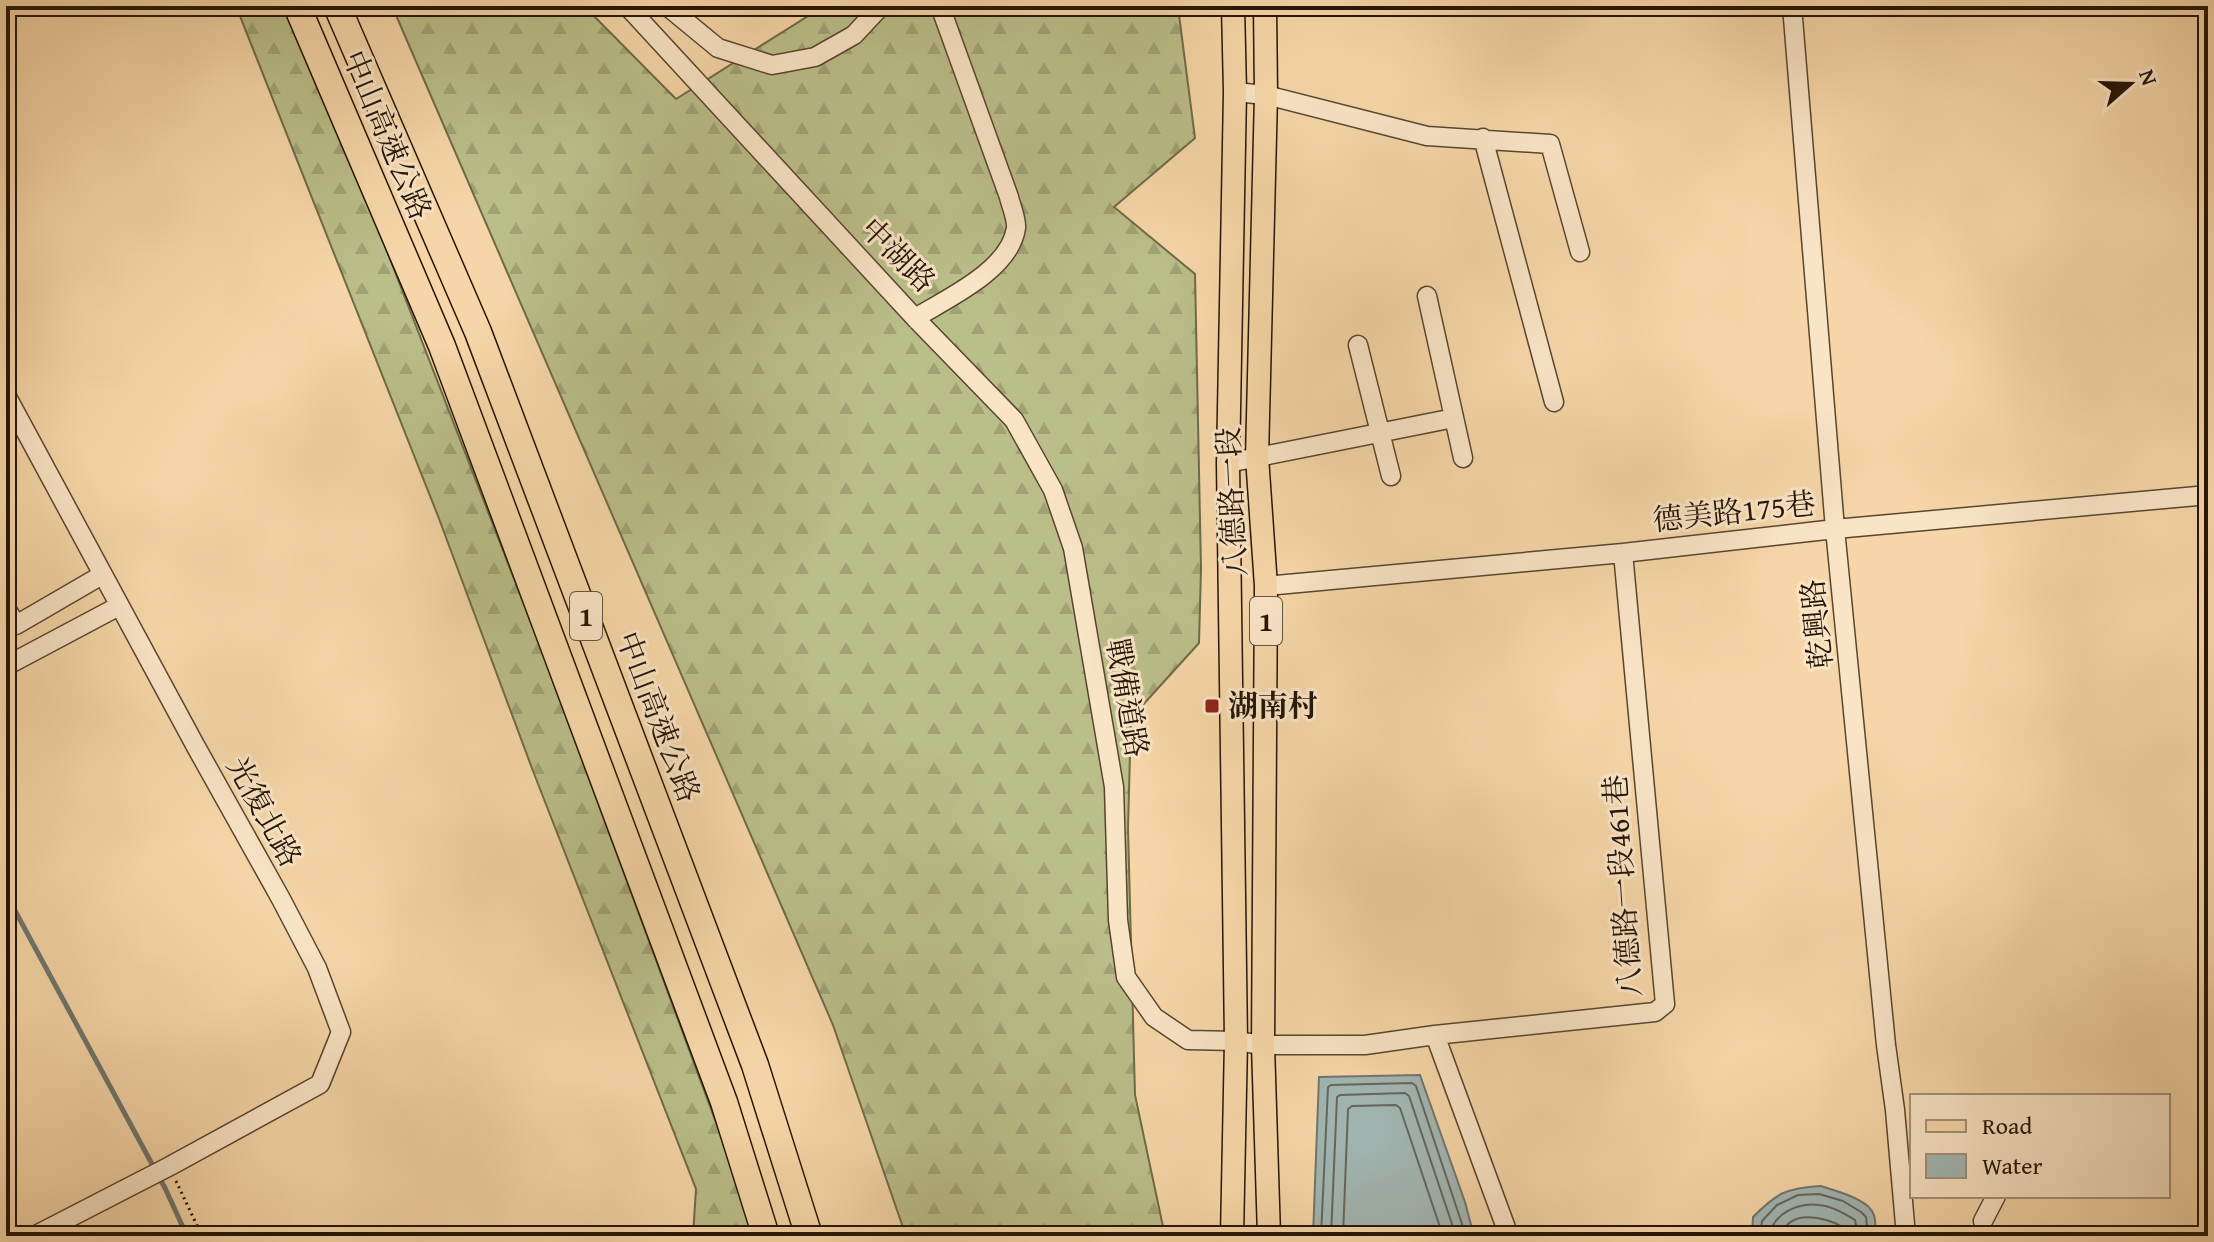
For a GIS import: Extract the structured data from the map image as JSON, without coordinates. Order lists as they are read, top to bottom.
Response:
{
  "streets": {
    "highway": ["中山高速公路", "1"],
    "main road": ["八德路一段"],
    "street": [
      "中湖路",
      "德美路175巷",
      "乾興路",
      "戰備道路",
      "光復北路",
      "八德路一段461巷"
    ]
  },
  "crossings": [
    ["中湖路", "戰備道路"],
    ["八德路一段", "德美路175巷"],
    ["八德路一段", "戰備道路"],
    ["八德路一段", "八德路一段461巷"],
    ["德美路175巷", "乾興路"],
    ["德美路175巷", "八德路一段461巷"],
    ["戰備道路", "八德路一段461巷"]
  ],
  "places": {
    "transit": ["湖南村"]
  },
  "legend": ["Road", "Water"],
  "north": "right"
}
